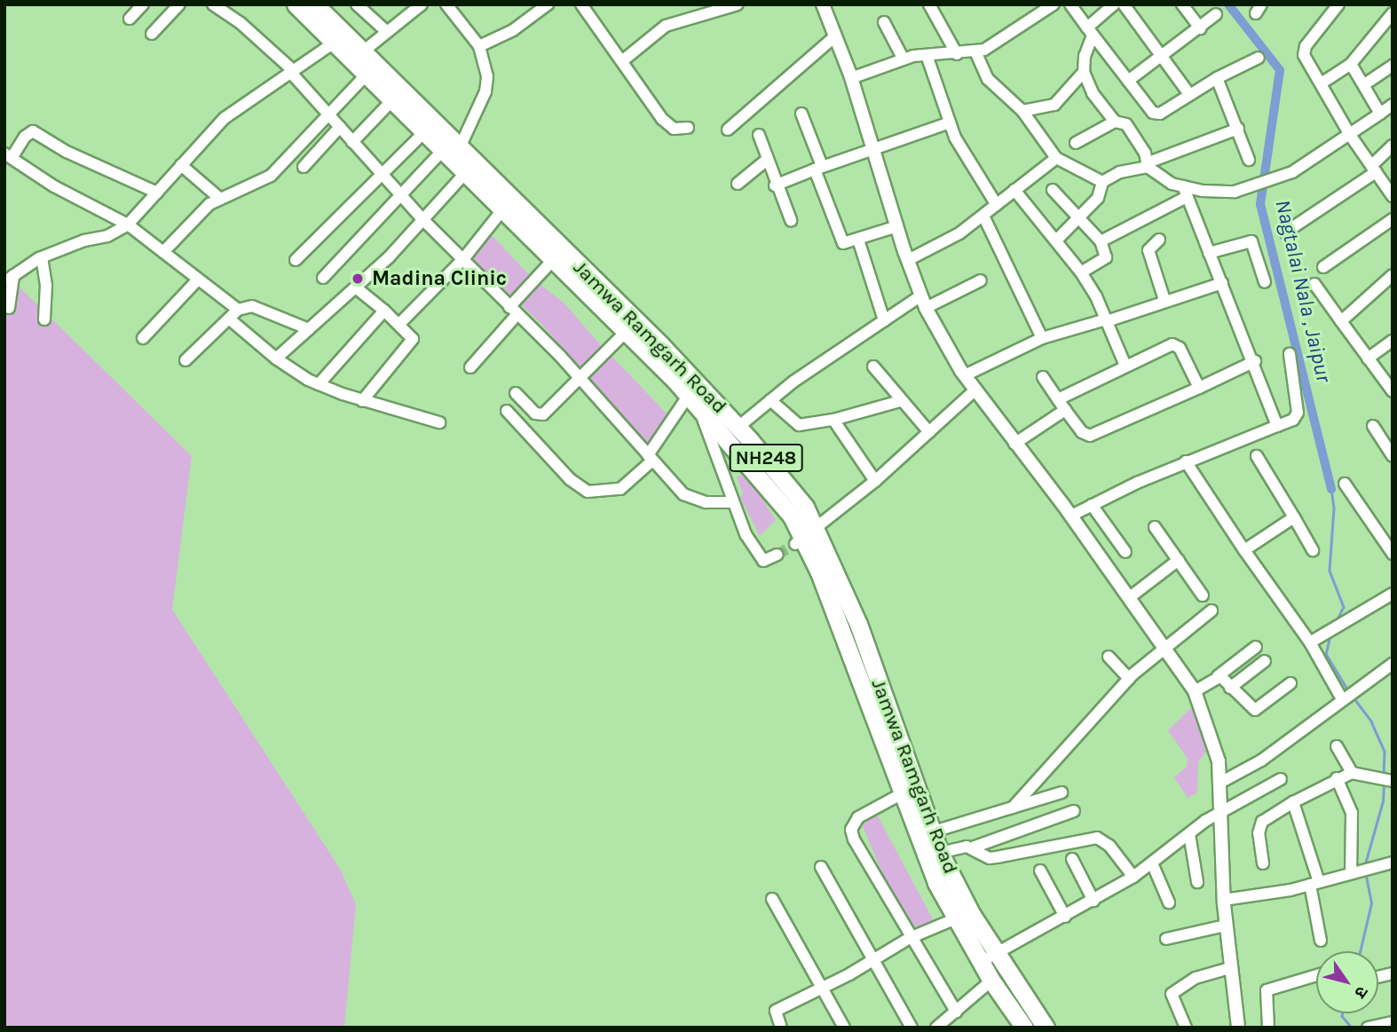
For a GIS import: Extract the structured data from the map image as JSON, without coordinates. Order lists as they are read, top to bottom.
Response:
{
  "streets": {
    "highway": ["Jamwa Ramgarh Road", "NH248"]
  },
  "water": ["Nagtalai Nala , Jaipur"],
  "places": ["Madina Clinic"],
  "north": "bottom right"
}
